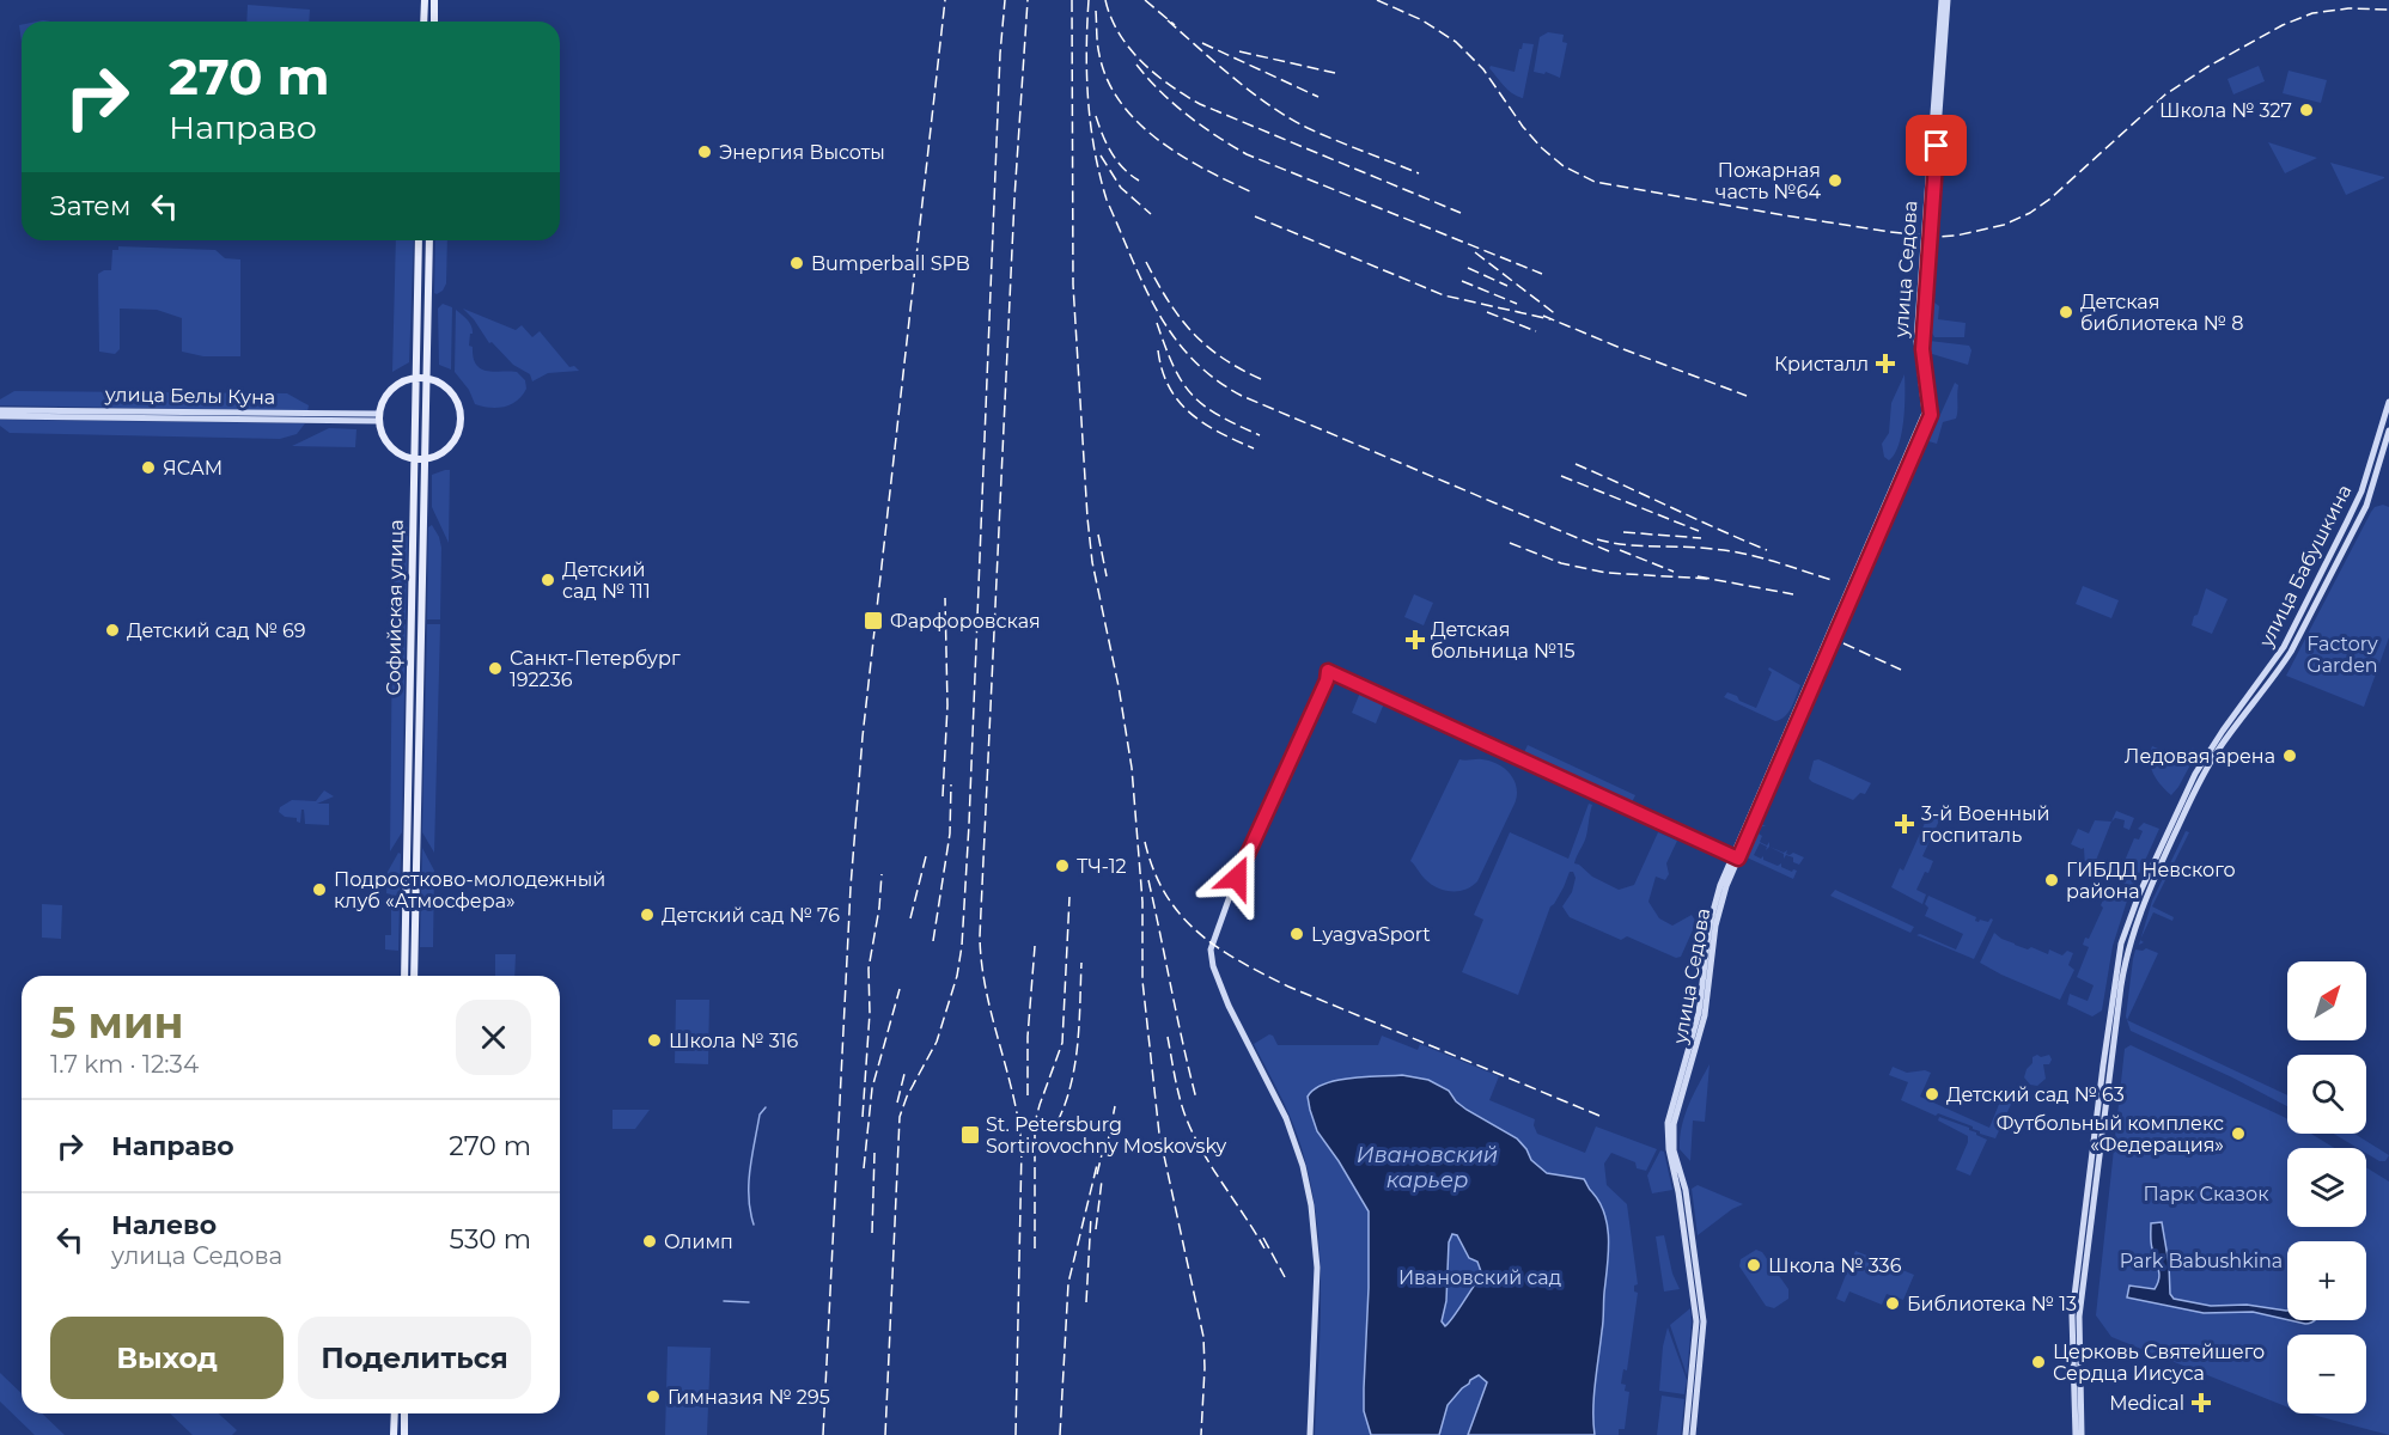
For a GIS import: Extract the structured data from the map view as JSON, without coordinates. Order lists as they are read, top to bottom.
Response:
{
  "streets": {
    "main road": ["Софийская улица"],
    "street": ["улица Седова", "улица Белы Куна", "улица Бабушкина"]
  },
  "water": ["Ивановский карьер"],
  "parks": [
    "Factory Garden",
    "Парк Сказок",
    "Park Babushkina",
    "Ивановский сад"
  ],
  "places": {
    "other": [
      "Школа № 327",
      "Энергия Высоты",
      "Пожарная часть №64",
      "Bumperball SPB",
      "Детская библиотека № 8",
      "ЯСАМ",
      "Детский сад № 111",
      "Детский сад № 69",
      "Санкт-Петербург 192236",
      "Ледовая арена",
      "ТЧ-12",
      "ГИБДД Невского района",
      "Подростково-молодежный клуб «Атмосфера»",
      "Детский сад № 76",
      "LyagvaSport",
      "Школа № 316",
      "Детский сад № 63",
      "Футбольный комплекс «Федерация»",
      "Олимп",
      "Школа № 336",
      "Библиотека № 13",
      "Церковь Святейшего Сердца Иисуса",
      "Гимназия № 295"
    ],
    "health": [
      "Кристалл",
      "Детская больница №15",
      "3-й Военный госпиталь",
      "Medical"
    ],
    "transit": ["Фарфоровская", "St. Petersburg Sortirovochny Moskovsky"]
  },
  "north": "top right",
  "page": {
    "turn": ["270 m", "Направо"],
    "then": "Затем",
    "map_buttons": ["+", "−"],
    "heading": ["5 мин", "1.7 km · 12:34"],
    "list": [
      {
        "name": "Направо",
        "value": "270 m"
      },
      {
        "name": "Налево",
        "note": "улица Седова",
        "value": "530 m"
      }
    ],
    "buttons": ["Выход", "Поделиться"]
  }
}
